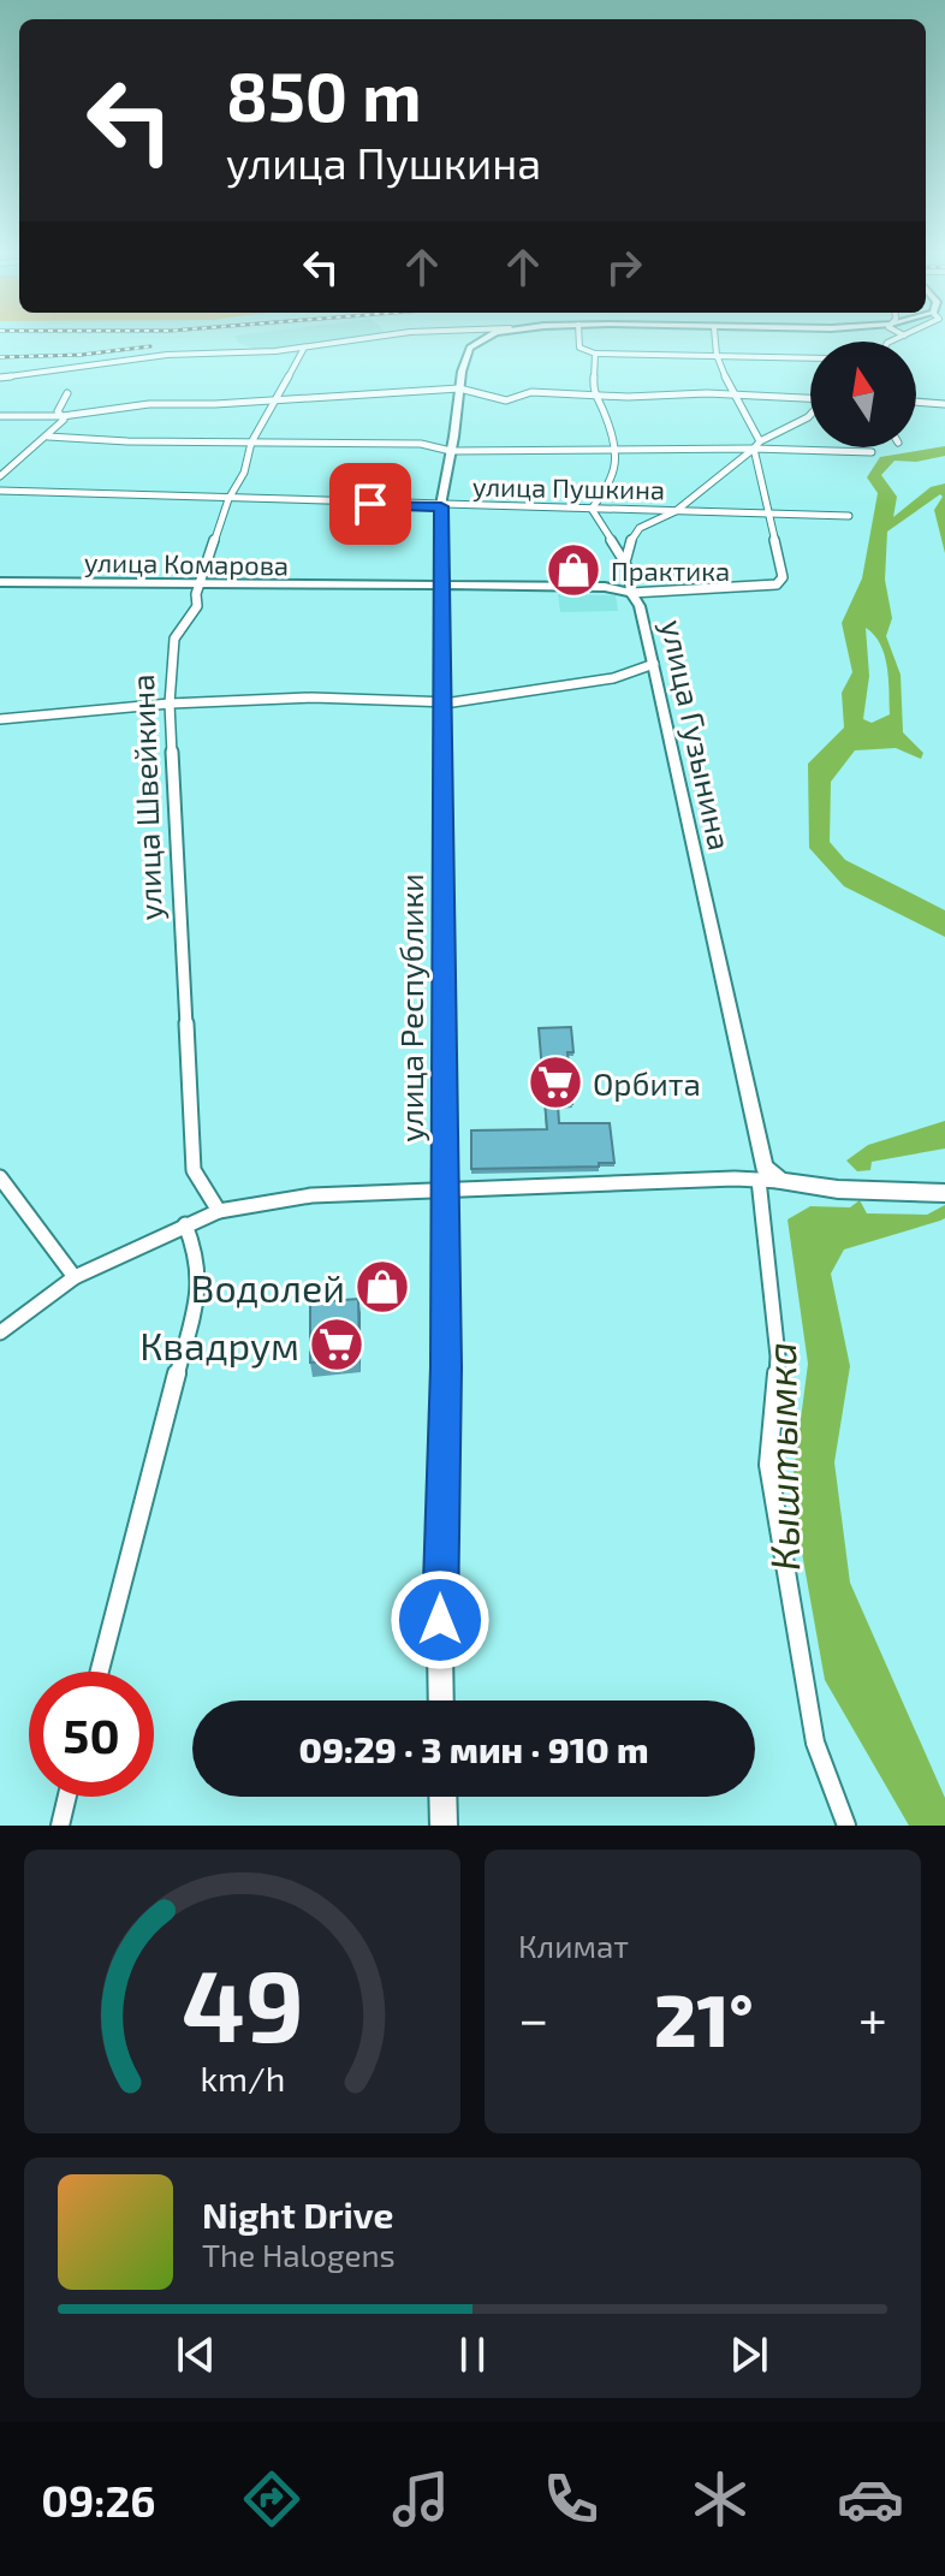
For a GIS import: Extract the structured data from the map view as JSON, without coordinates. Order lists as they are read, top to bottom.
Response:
{
  "streets": {
    "main road": ["улица Комарова", "улица Гузынина", "улица Республики"],
    "street": ["улица Пушкина", "улица Швейкина"]
  },
  "crossings": [
    ["улица Пушкина", "улица Комарова"],
    ["улица Пушкина", "улица Гузынина"],
    ["улица Пушкина", "улица Швейкина"],
    ["улица Пушкина", "улица Республики"],
    ["улица Комарова", "улица Гузынина"],
    ["улица Комарова", "улица Швейкина"],
    ["улица Комарова", "улица Республики"]
  ],
  "water": ["Кыштымка"],
  "places": {
    "shop": ["Практика", "Водолей"],
    "supermarket": ["Орбита", "Квадрум"]
  },
  "north": "top",
  "page": {
    "turn": ["850 m", "улица Пушкина"],
    "limit": "50",
    "trip": "09:29 · 3 мин · 910 m",
    "tile": "Климат",
    "heat": ["−", "21°", "+"],
    "song": ["Night Drive", "The Halogens"],
    "tabs": "09:26",
    "gauge": ["49", "km/h"]
  }
}
